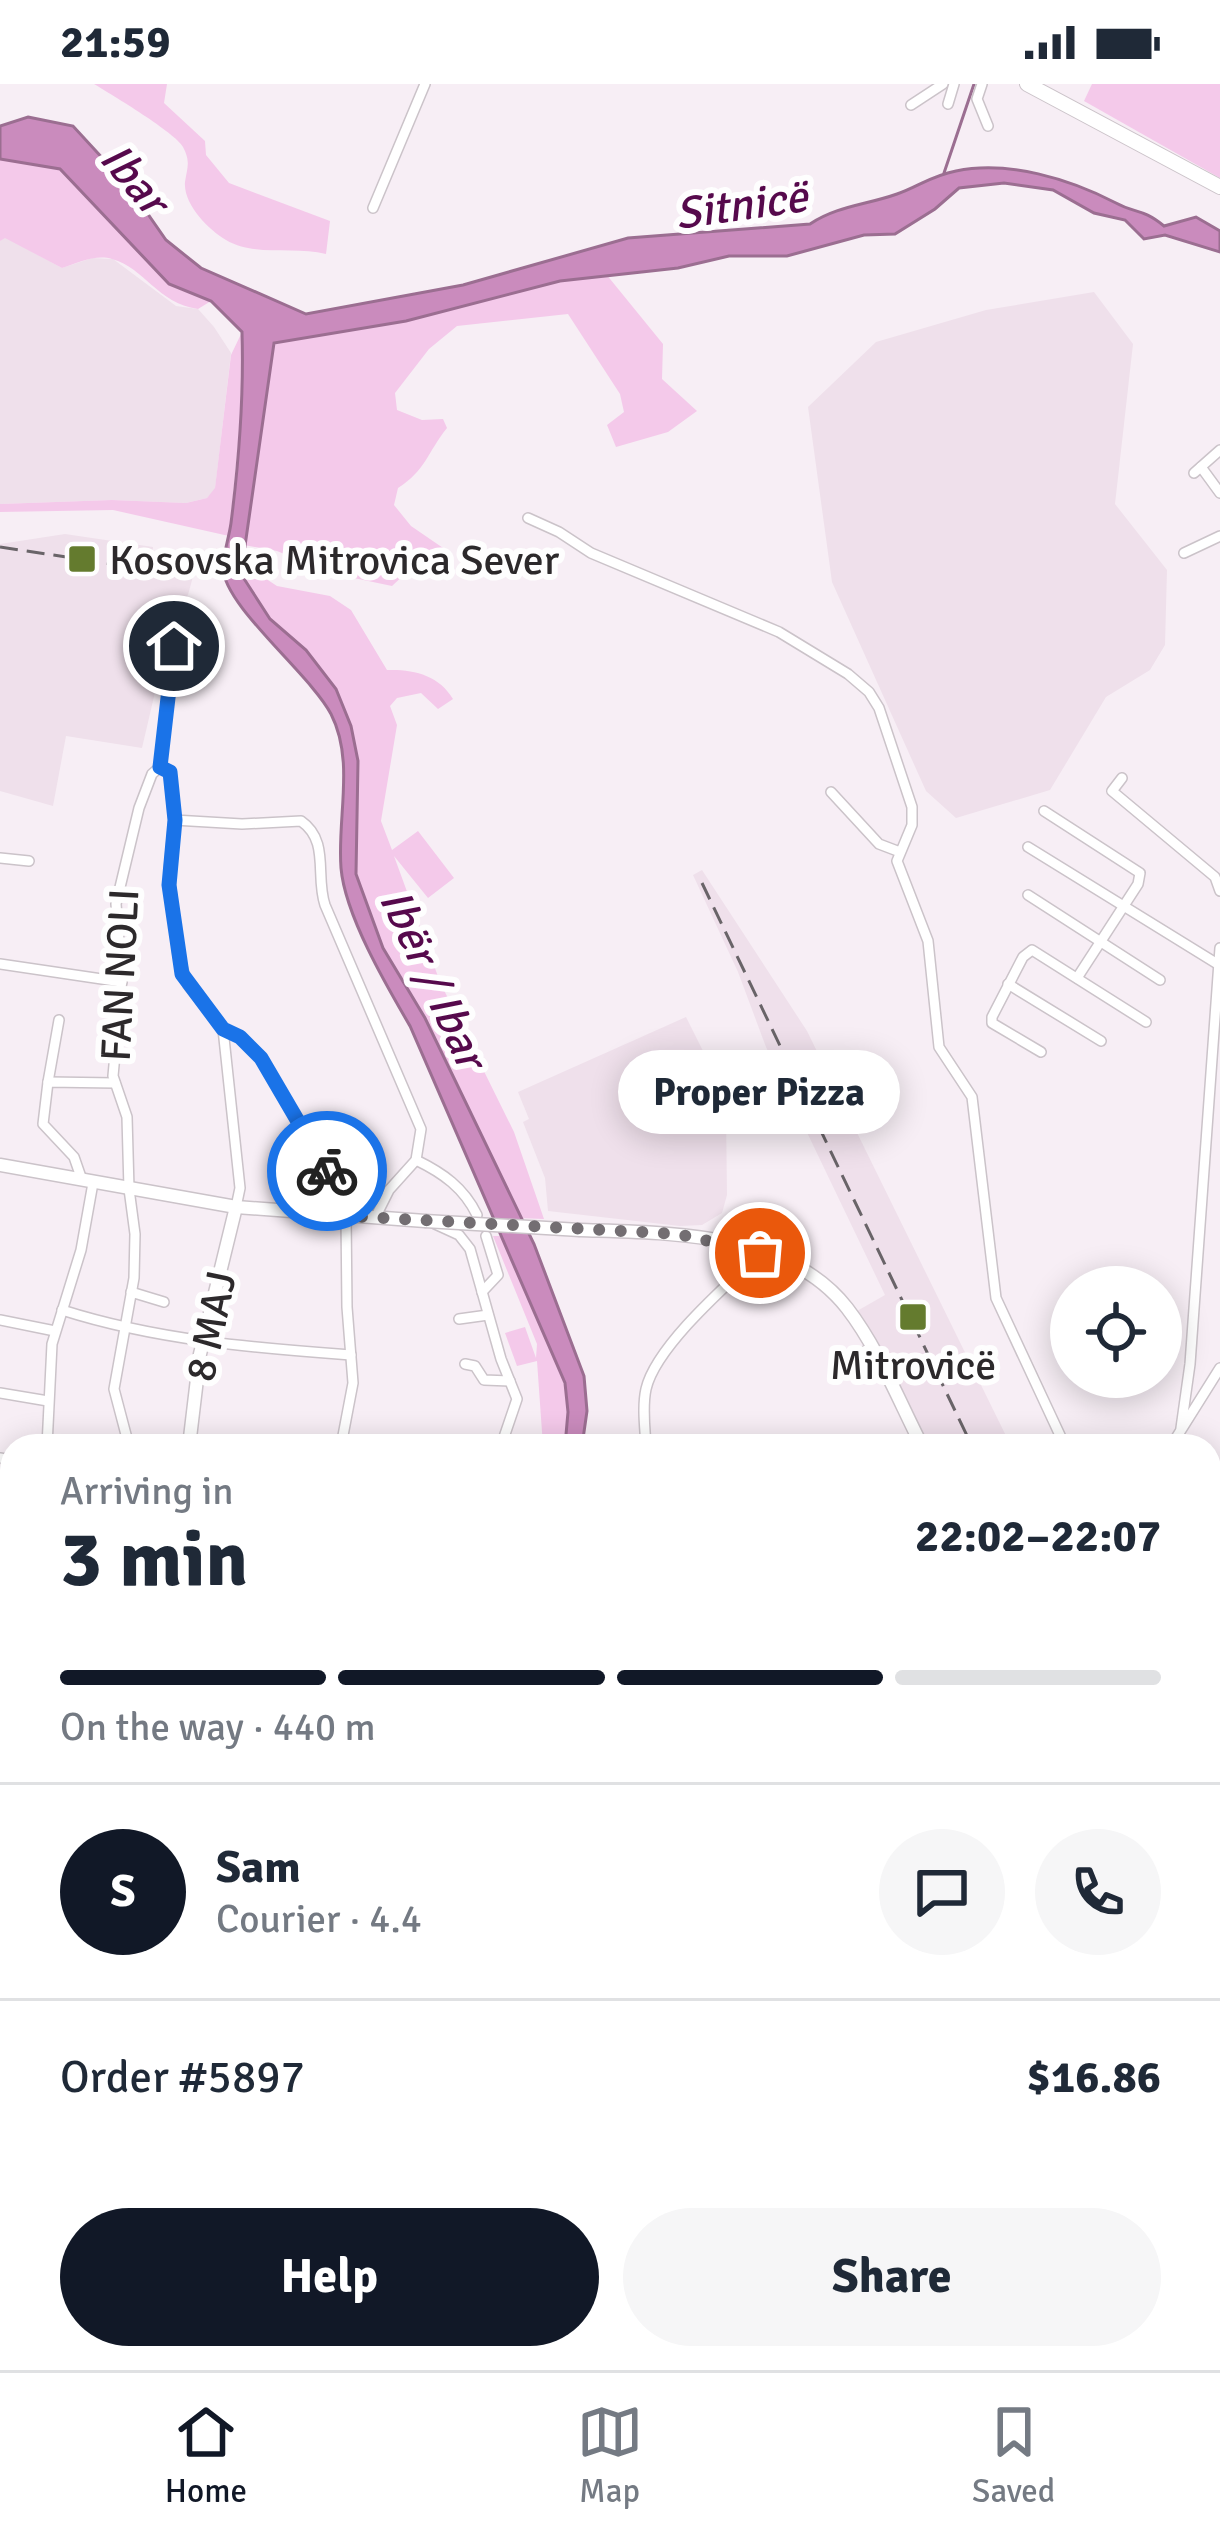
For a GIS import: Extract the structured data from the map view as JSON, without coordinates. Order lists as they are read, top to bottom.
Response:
{
  "streets": {
    "main road": ["8 MAJ"],
    "street": ["FAN NOLI"]
  },
  "water": ["Ibar", "Sitnicë", "Ibër / Ibar"],
  "places": {
    "transit": ["Kosovska Mitrovica Sever", "Mitrovicë"],
    "other": ["Proper Pizza"]
  },
  "page": {
    "status": "21:59",
    "bubble": "Proper Pizza",
    "heading": ["3 min", "Arriving in", "22:02–22:07"],
    "panel": [
      "Sam",
      "Courier · 4.4",
      "Order #5897",
      "$16.86"
    ],
    "bar": "On the way · 440 m",
    "round": "S",
    "buttons": ["Help", "Share"],
    "tabs": ["Home", "Map", "Saved"]
  }
}
